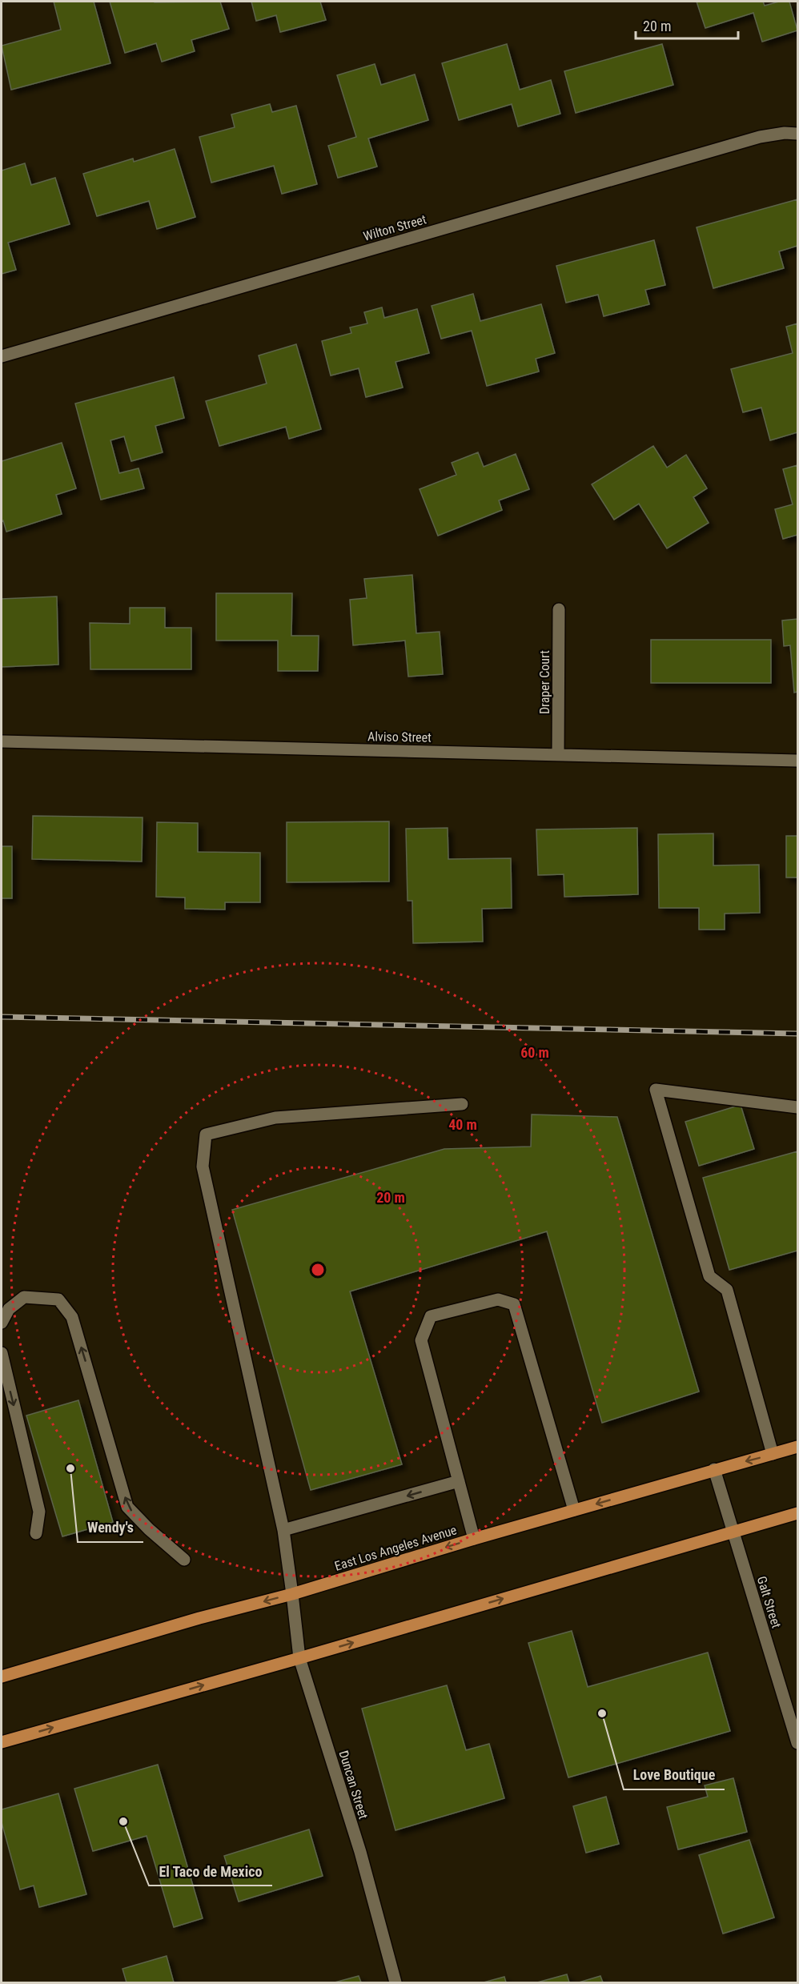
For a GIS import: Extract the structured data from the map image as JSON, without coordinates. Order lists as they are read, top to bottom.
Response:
{
  "streets": {
    "main road": ["East Los Angeles Avenue"],
    "street": [
      "Wilton Street",
      "Draper Court",
      "Alviso Street",
      "Galt Street",
      "Duncan Street"
    ]
  },
  "crossings": [
    ["Draper Court", "Alviso Street"],
    ["East Los Angeles Avenue", "Galt Street"],
    ["East Los Angeles Avenue", "Duncan Street"]
  ],
  "places": ["Wendy's", "Love Boutique", "El Taco de Mexico"],
  "scale_bar": "20 m",
  "rings": ["60 m", "40 m", "20 m"]
}
